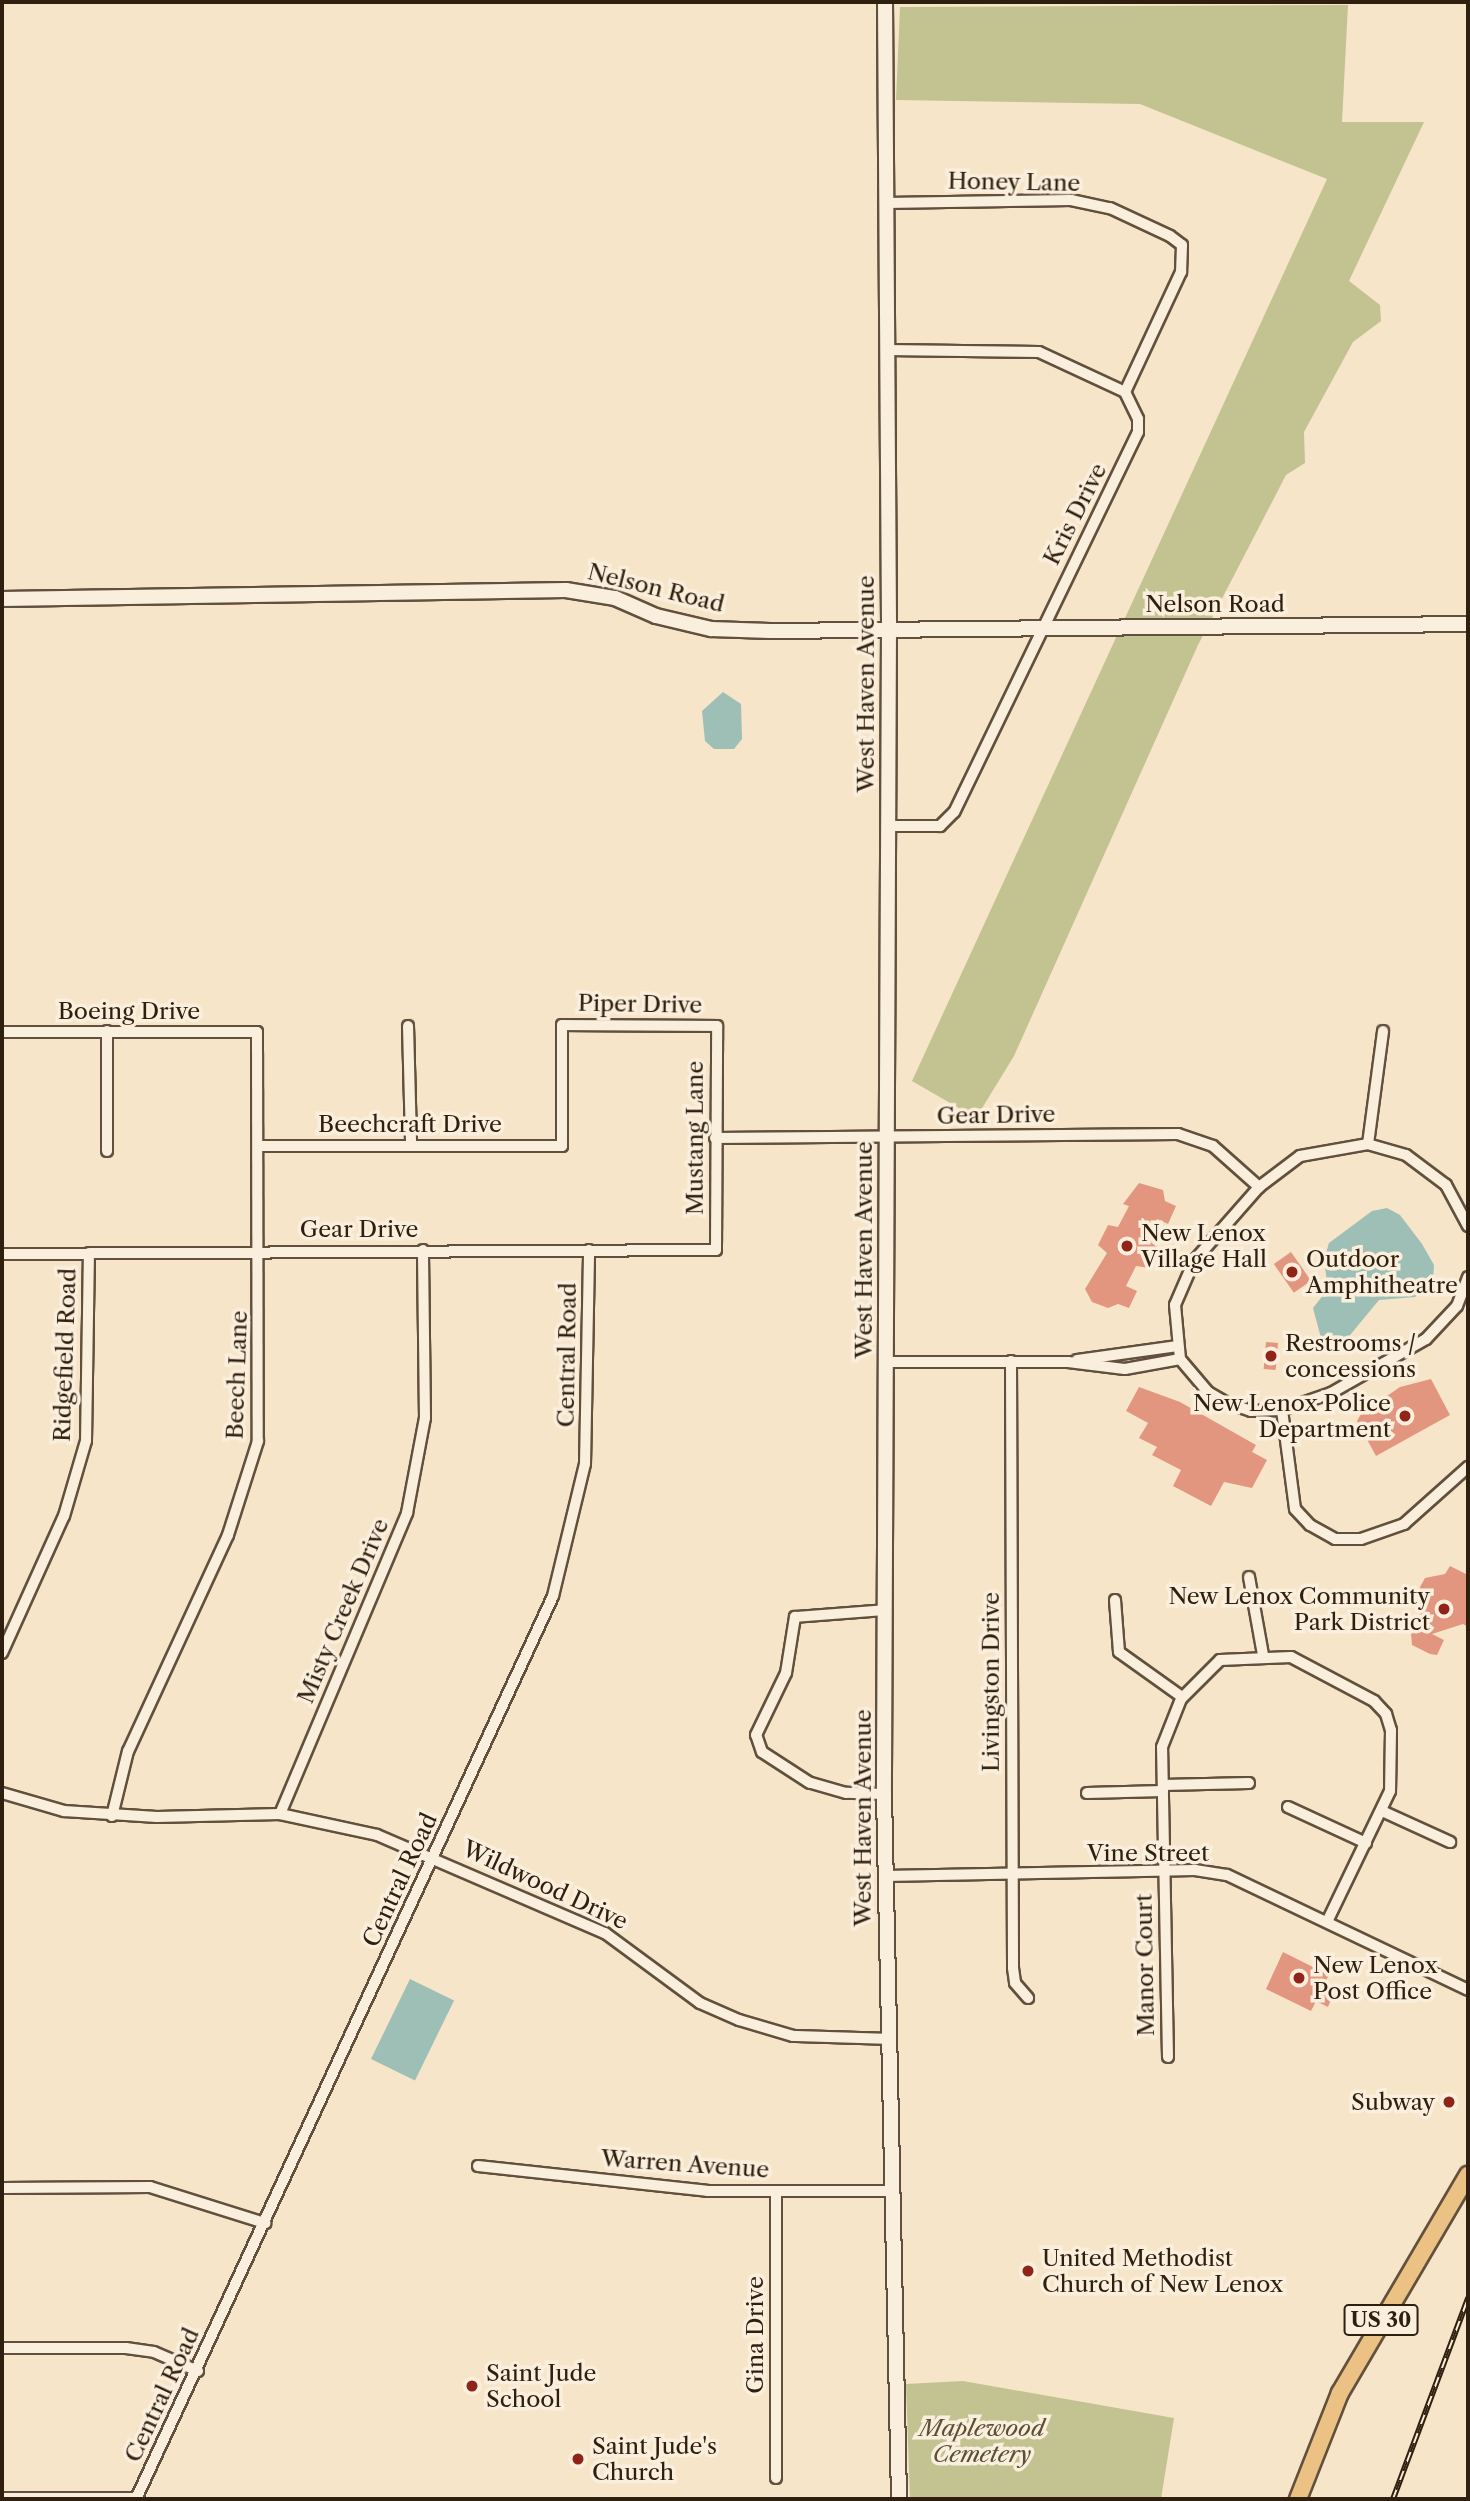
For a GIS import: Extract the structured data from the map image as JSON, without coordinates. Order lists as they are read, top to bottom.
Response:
{
  "streets": {
    "main road": ["US 30"],
    "street": [
      "Honey Lane",
      "Kris Drive",
      "Nelson Road",
      "West Haven Avenue",
      "Piper Drive",
      "Boeing Drive",
      "Gear Drive",
      "Beechcraft Drive",
      "Mustang Lane",
      "Ridgefield Road",
      "Central Road",
      "Beech Lane",
      "Misty Creek Drive",
      "Livingston Drive",
      "Vine Street",
      "Wildwood Drive",
      "Manor Court",
      "Warren Avenue",
      "Gina Drive"
    ]
  },
  "crossings": [
    ["Honey Lane", "Kris Drive"],
    ["Honey Lane", "West Haven Avenue"],
    ["Kris Drive", "Nelson Road"],
    ["Kris Drive", "West Haven Avenue"],
    ["Nelson Road", "West Haven Avenue"],
    ["West Haven Avenue", "Gear Drive"],
    ["West Haven Avenue", "Vine Street"],
    ["West Haven Avenue", "Wildwood Drive"],
    ["West Haven Avenue", "Warren Avenue"],
    ["Piper Drive", "Beechcraft Drive"],
    ["Piper Drive", "Mustang Lane"],
    ["Boeing Drive", "Beech Lane"],
    ["Gear Drive", "Mustang Lane"],
    ["Gear Drive", "Ridgefield Road"],
    ["Gear Drive", "Central Road"],
    ["Gear Drive", "Beech Lane"],
    ["Gear Drive", "Misty Creek Drive"],
    ["Beechcraft Drive", "Beech Lane"],
    ["Central Road", "Wildwood Drive"],
    ["Beech Lane", "Wildwood Drive"],
    ["Misty Creek Drive", "Wildwood Drive"],
    ["Livingston Drive", "Vine Street"],
    ["Vine Street", "Manor Court"],
    ["Warren Avenue", "Gina Drive"]
  ],
  "parks": ["Maplewood Cemetery"],
  "places": [
    "New Lenox Village Hall",
    "Outdoor Amphitheatre",
    "Restrooms / concessions",
    "New Lenox Police Department",
    "New Lenox Community Park District",
    "New Lenox Post Office",
    "Subway",
    "United Methodist Church of New Lenox",
    "Saint Jude School",
    "Saint Jude's Church"
  ]
}
